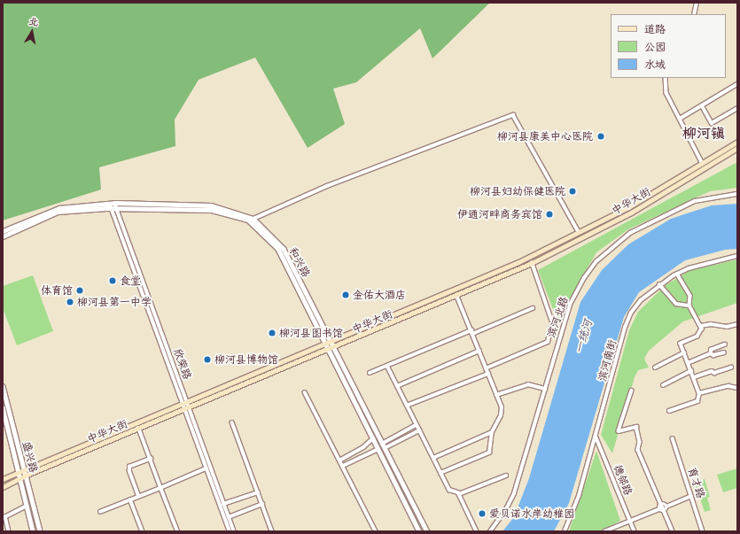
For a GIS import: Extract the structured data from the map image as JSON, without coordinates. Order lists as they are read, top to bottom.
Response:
{
  "streets": {
    "main road": ["中华大街"],
    "street": [
      "和兴路",
      "滨河北路",
      "滨河南街",
      "欣荣路",
      "盛兴路",
      "德邻路",
      "育才路"
    ]
  },
  "crossings": [
    ["中华大街", "和兴路"],
    ["中华大街", "欣荣路"],
    ["中华大街", "盛兴路"],
    ["滨河南街", "德邻路"]
  ],
  "districts": ["柳河镇"],
  "water": ["一统河"],
  "places": [
    "柳河县康美中心医院",
    "柳河县妇幼保健医院",
    "伊通河畔商务宾馆",
    "食堂",
    "体育馆",
    "金佑大酒店",
    "柳河县第一中学",
    "柳河县图书馆",
    "柳河县博物馆",
    "爱贝诺水岸幼稚园"
  ],
  "legend": ["道路", "公园", "水域"],
  "north": "top"
}
